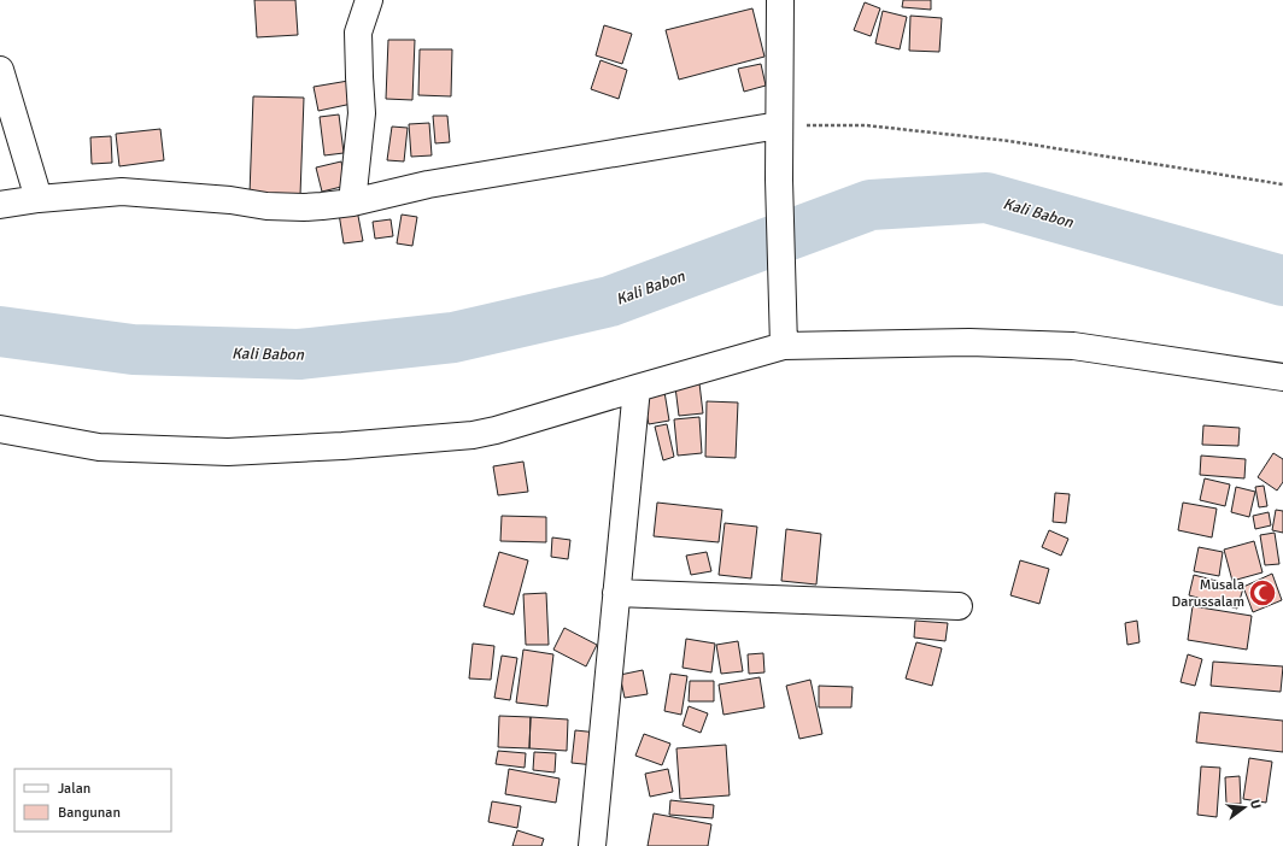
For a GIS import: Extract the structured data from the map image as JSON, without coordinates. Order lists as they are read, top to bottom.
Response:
{
  "water": ["Kali Babon"],
  "places": {
    "mosque": ["Musala Darussalam"]
  },
  "legend": ["Jalan", "Bangunan"],
  "north": "right"
}
